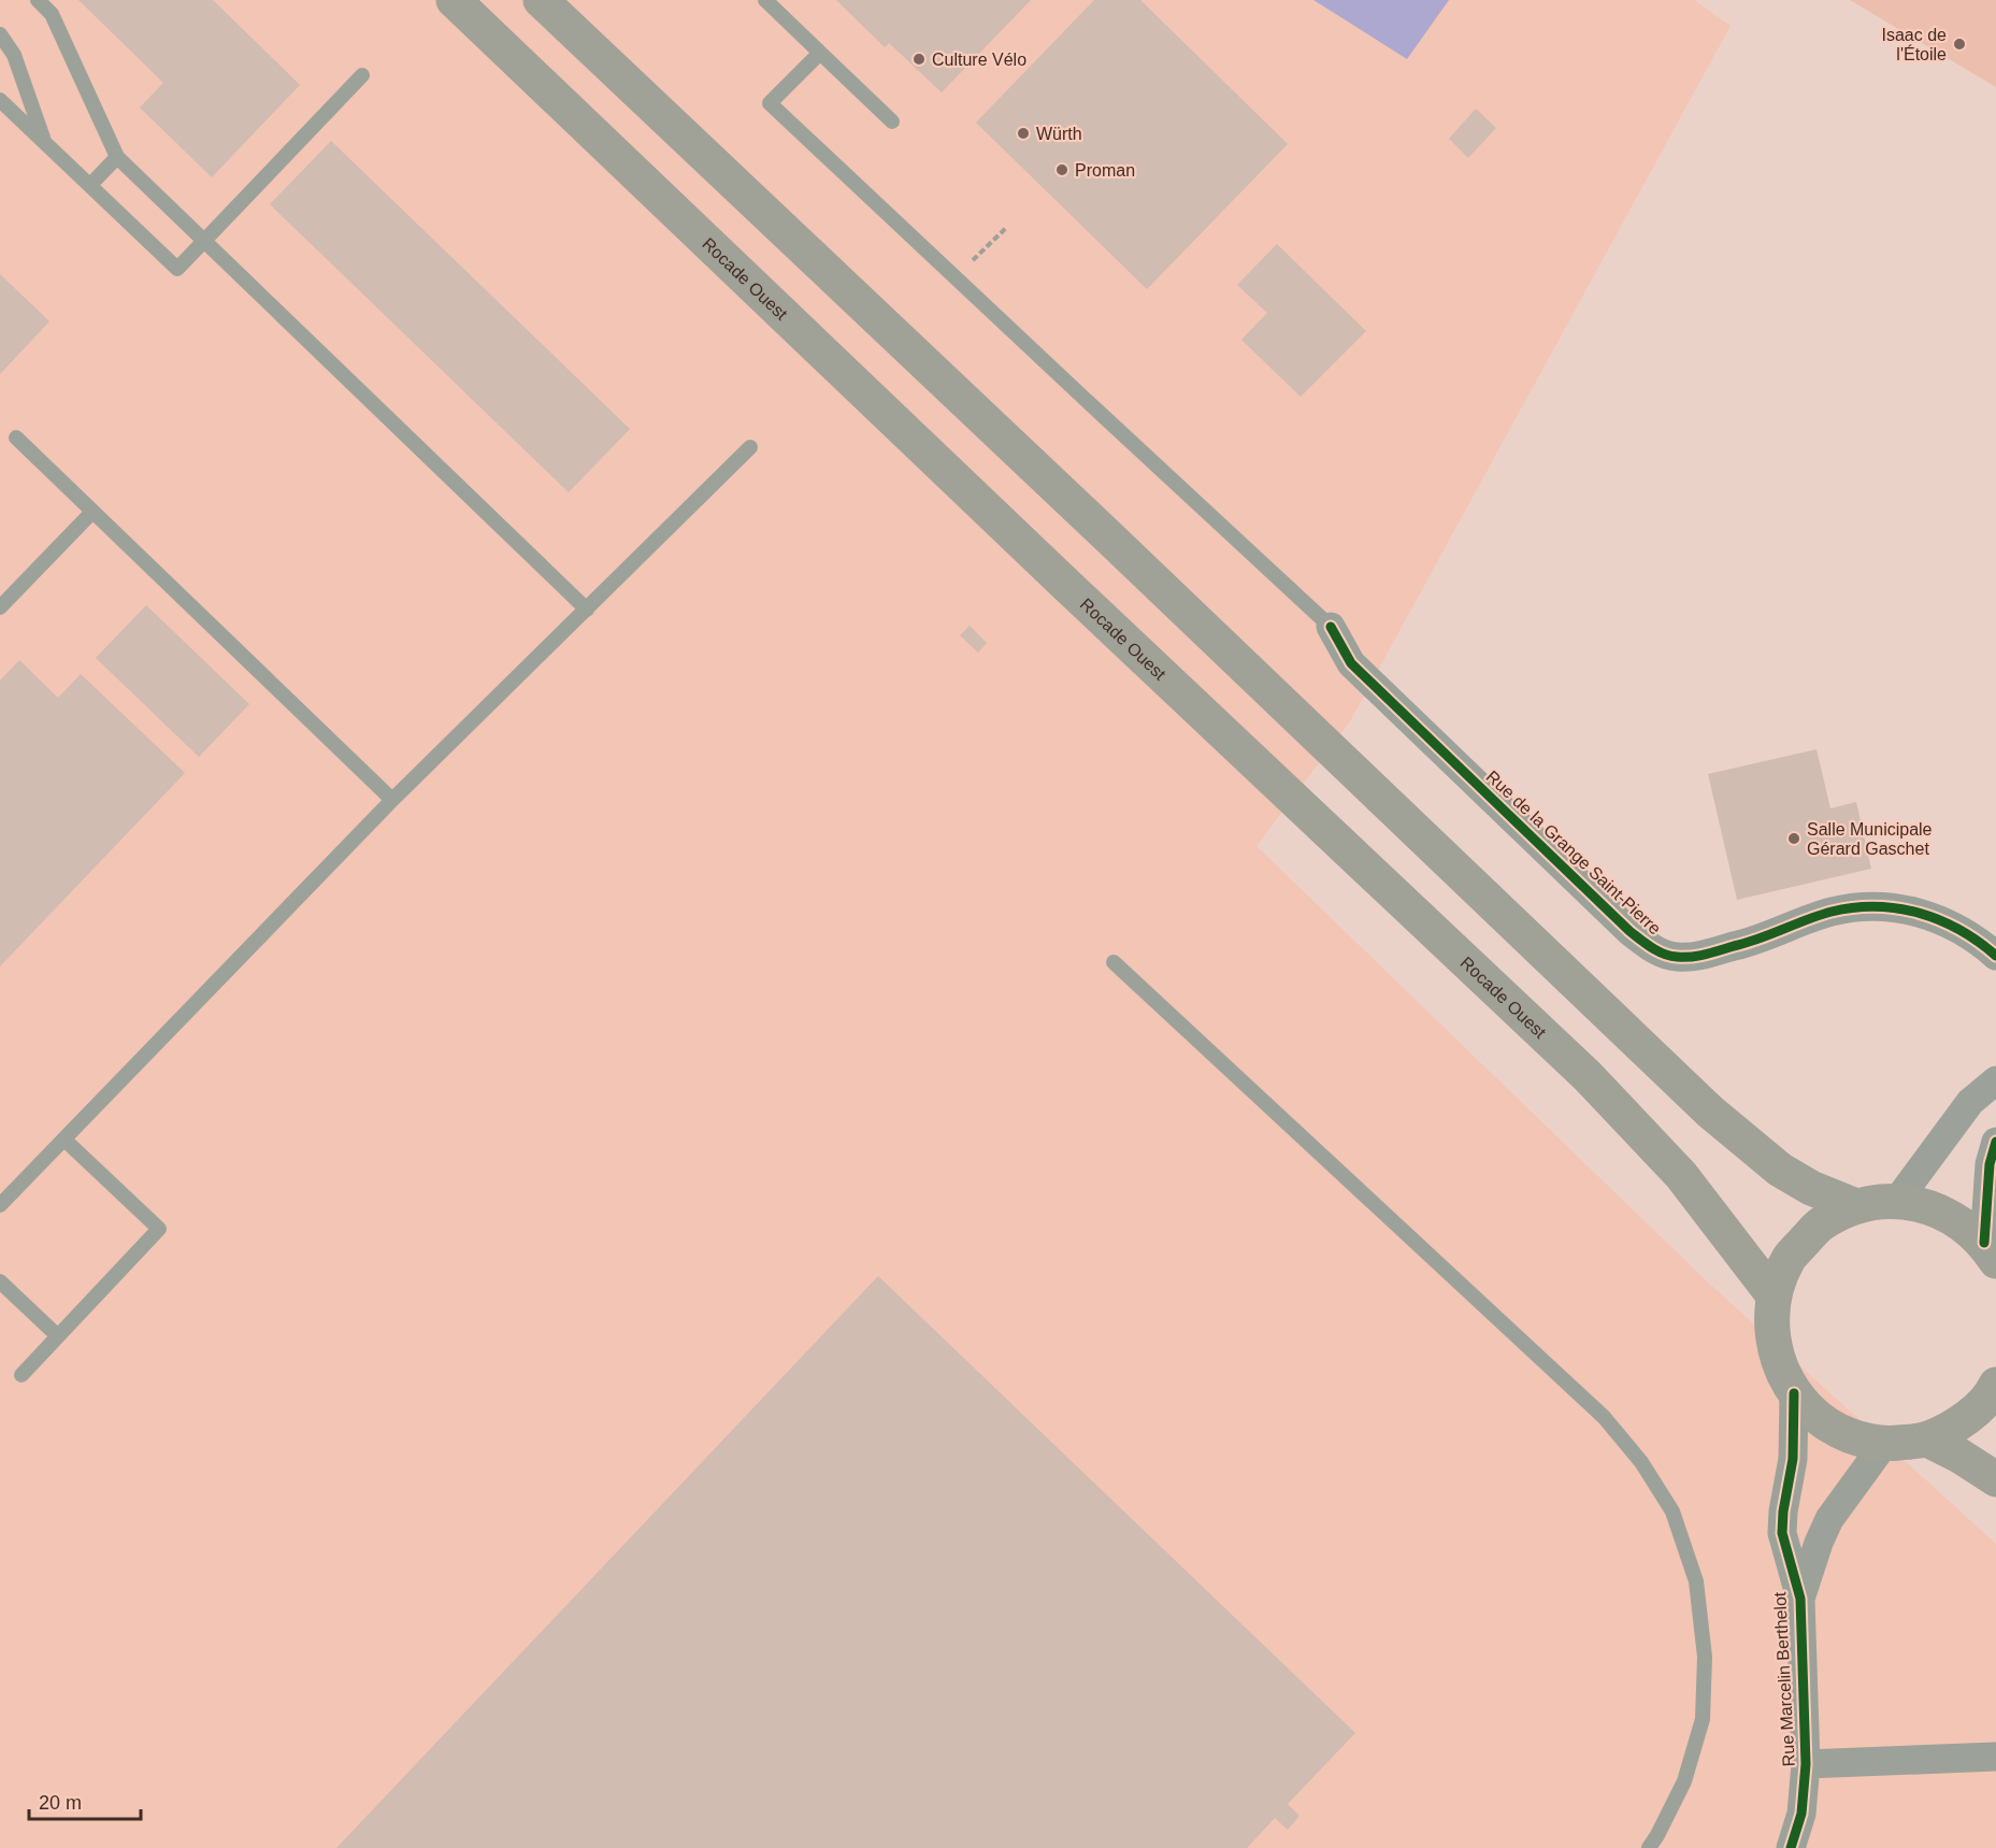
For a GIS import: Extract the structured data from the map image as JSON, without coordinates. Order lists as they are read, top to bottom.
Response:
{
  "streets": {
    "main road": ["Rocade Ouest"],
    "street": ["Rue de la Grange Saint-Pierre", "Rue Marcelin Berthelot"]
  },
  "places": [
    "Isaac de l'Étoile",
    "Culture Vélo",
    "Würth",
    "Proman",
    "Salle Municipale Gérard Gaschet"
  ],
  "scale_bar": "20 m"
}
